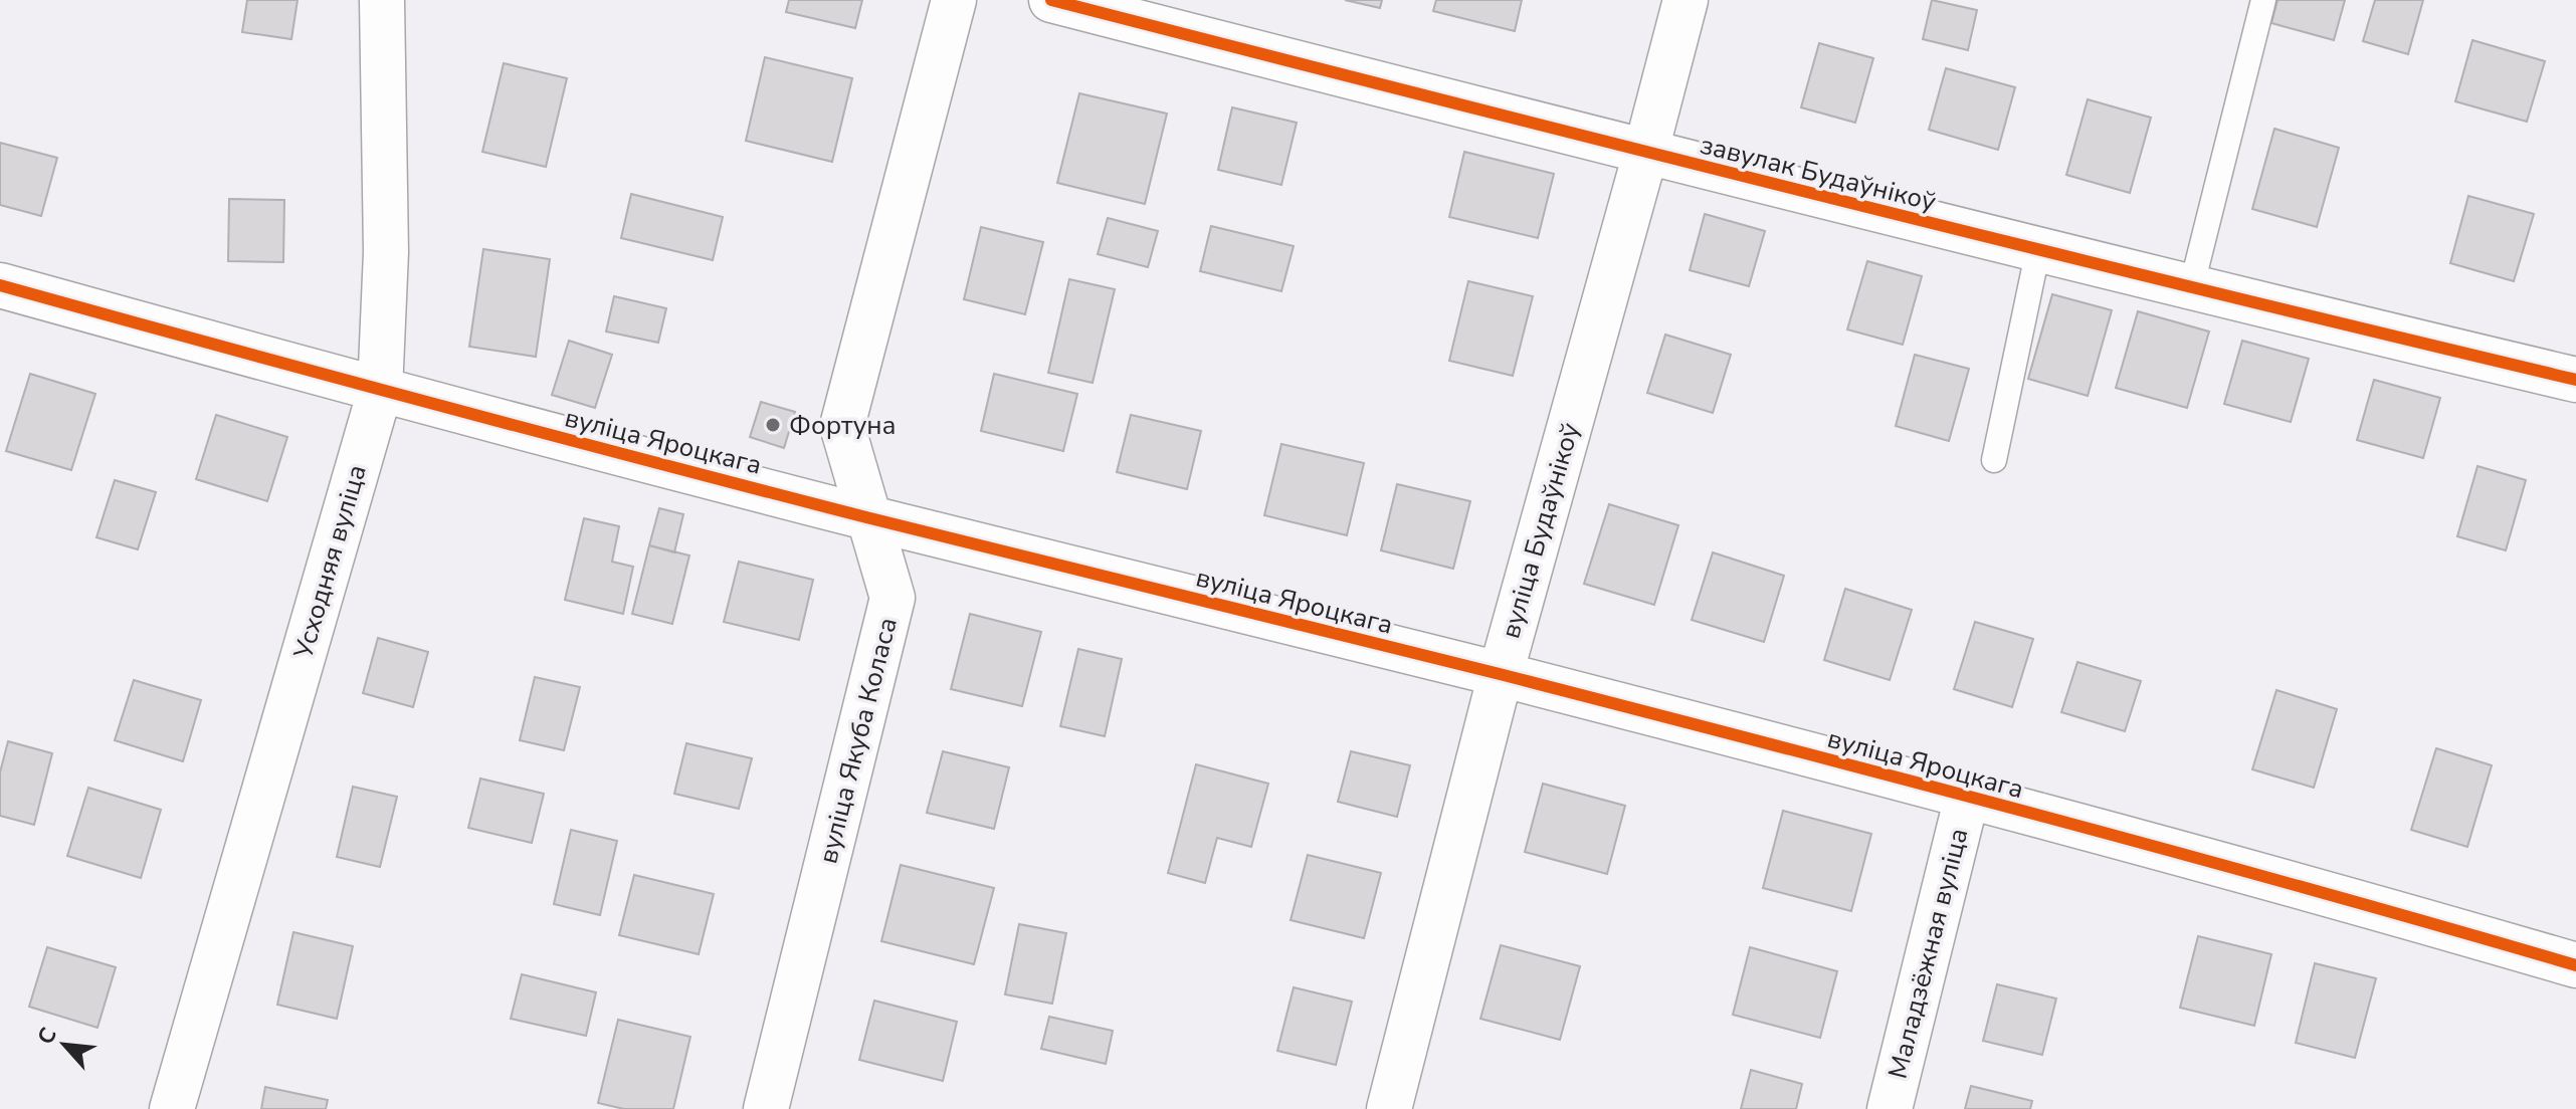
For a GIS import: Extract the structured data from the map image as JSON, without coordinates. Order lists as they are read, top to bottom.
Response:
{
  "streets": {
    "street": [
      "завулак Будаўнікоў",
      "вуліца Яроцкага",
      "вуліца Будаўнікоў",
      "Усходняя вуліца",
      "вуліца Якуба Коласа",
      "Маладзёжная вуліца"
    ]
  },
  "crossings": [
    ["завулак Будаўнікоў", "вуліца Будаўнікоў"],
    ["вуліца Яроцкага", "вуліца Будаўнікоў"],
    ["вуліца Яроцкага", "Усходняя вуліца"],
    ["вуліца Яроцкага", "вуліца Якуба Коласа"],
    ["вуліца Яроцкага", "Маладзёжная вуліца"]
  ],
  "places": ["Фортуна"],
  "north": "top left"
}
